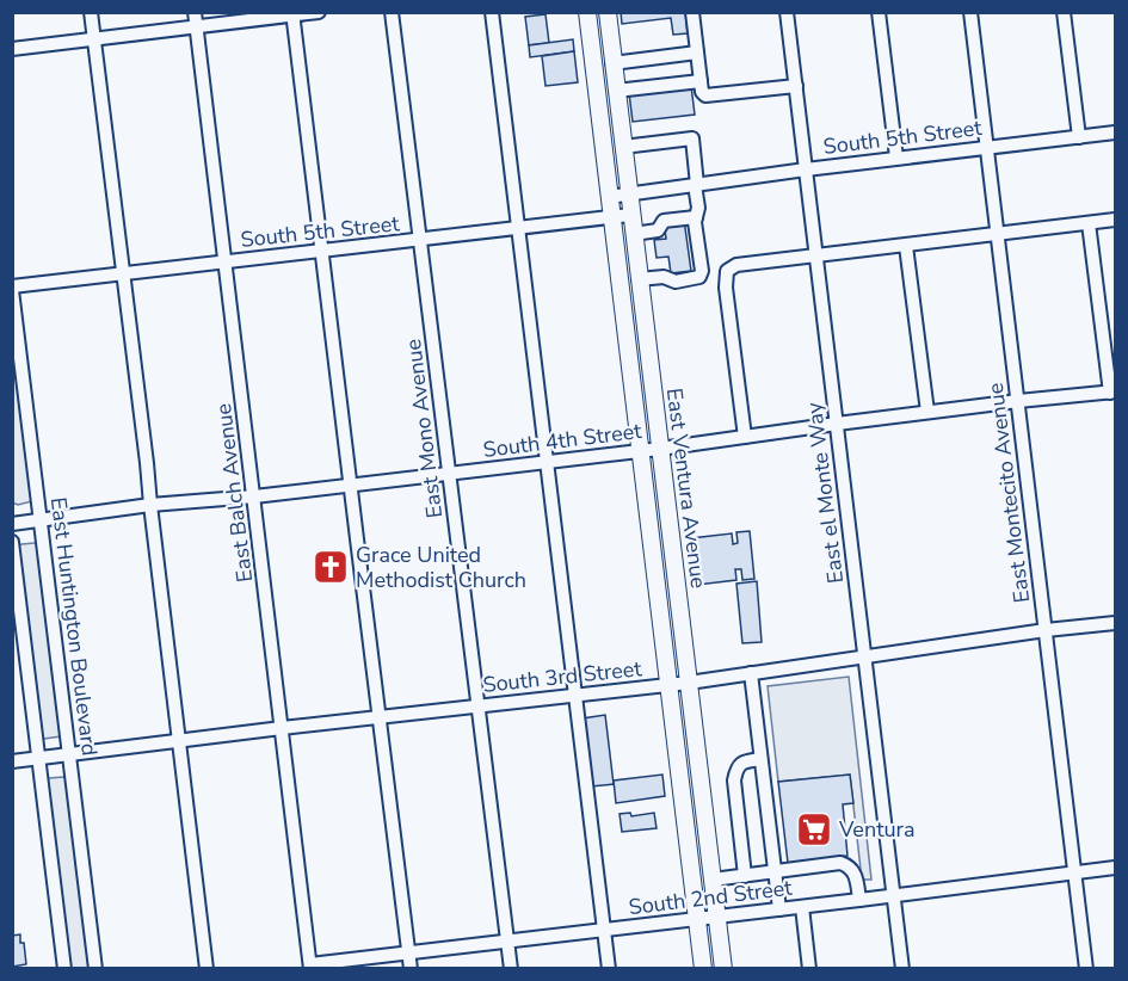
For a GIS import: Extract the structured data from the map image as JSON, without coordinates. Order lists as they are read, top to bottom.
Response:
{
  "streets": {
    "main road": ["East Ventura Avenue"],
    "street": [
      "South 5th Street",
      "East Mono Avenue",
      "South 4th Street",
      "East Balch Avenue",
      "East el Monte Way",
      "East Montecito Avenue",
      "East Huntington Boulevard",
      "South 3rd Street",
      "South 2nd Street"
    ]
  },
  "crossings": [
    ["South 5th Street", "East Mono Avenue"],
    ["South 5th Street", "East Ventura Avenue"],
    ["South 5th Street", "East Balch Avenue"],
    ["South 5th Street", "East el Monte Way"],
    ["South 5th Street", "East Montecito Avenue"],
    ["South 5th Street", "East Huntington Boulevard"],
    ["East Mono Avenue", "South 4th Street"],
    ["East Mono Avenue", "South 3rd Street"],
    ["East Mono Avenue", "South 2nd Street"],
    ["South 4th Street", "East Ventura Avenue"],
    ["South 4th Street", "East Balch Avenue"],
    ["South 4th Street", "East el Monte Way"],
    ["South 4th Street", "East Montecito Avenue"],
    ["South 4th Street", "East Huntington Boulevard"],
    ["East Ventura Avenue", "South 3rd Street"],
    ["East Ventura Avenue", "South 2nd Street"],
    ["East Balch Avenue", "South 3rd Street"],
    ["East Balch Avenue", "South 2nd Street"],
    ["East el Monte Way", "South 3rd Street"],
    ["East el Monte Way", "South 2nd Street"],
    ["East Montecito Avenue", "South 3rd Street"],
    ["East Montecito Avenue", "South 2nd Street"],
    ["East Huntington Boulevard", "South 3rd Street"]
  ],
  "places": {
    "church": ["Grace United Methodist Church"],
    "supermarket": ["Ventura"]
  }
}
